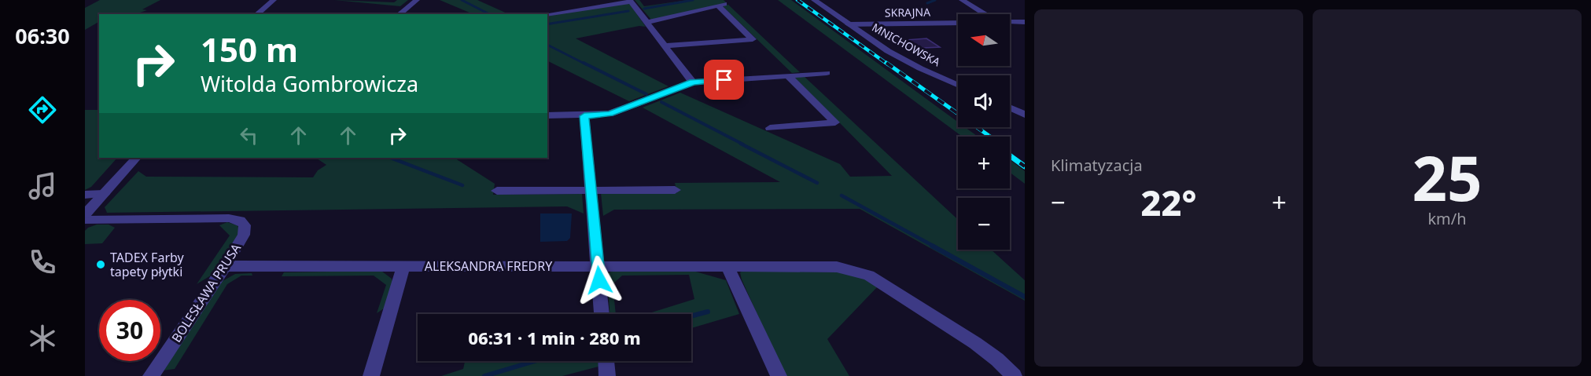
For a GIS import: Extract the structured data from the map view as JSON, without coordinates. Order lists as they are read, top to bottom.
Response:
{
  "streets": {
    "street": [
      "SKRAJNA",
      "MNICHOWSKA",
      "ALEKSANDRA FREDRY",
      "BOLESŁAWA PRUSA"
    ]
  },
  "crossings": [
    ["SKRAJNA", "MNICHOWSKA"],
    ["ALEKSANDRA FREDRY", "BOLESŁAWA PRUSA"]
  ],
  "places": ["TADEX Farby tapety płytki"],
  "north": "left",
  "page": {
    "tabs": "06:30",
    "tile": [
      "Klimatyzacja",
      ["25", "km/h"]
    ],
    "map_buttons": ["+", "−"],
    "turn": ["150 m", "Witolda Gombrowicza"],
    "heat": ["−", "22°", "+"],
    "limit": "30",
    "trip": "06:31 · 1 min · 280 m"
  }
}
